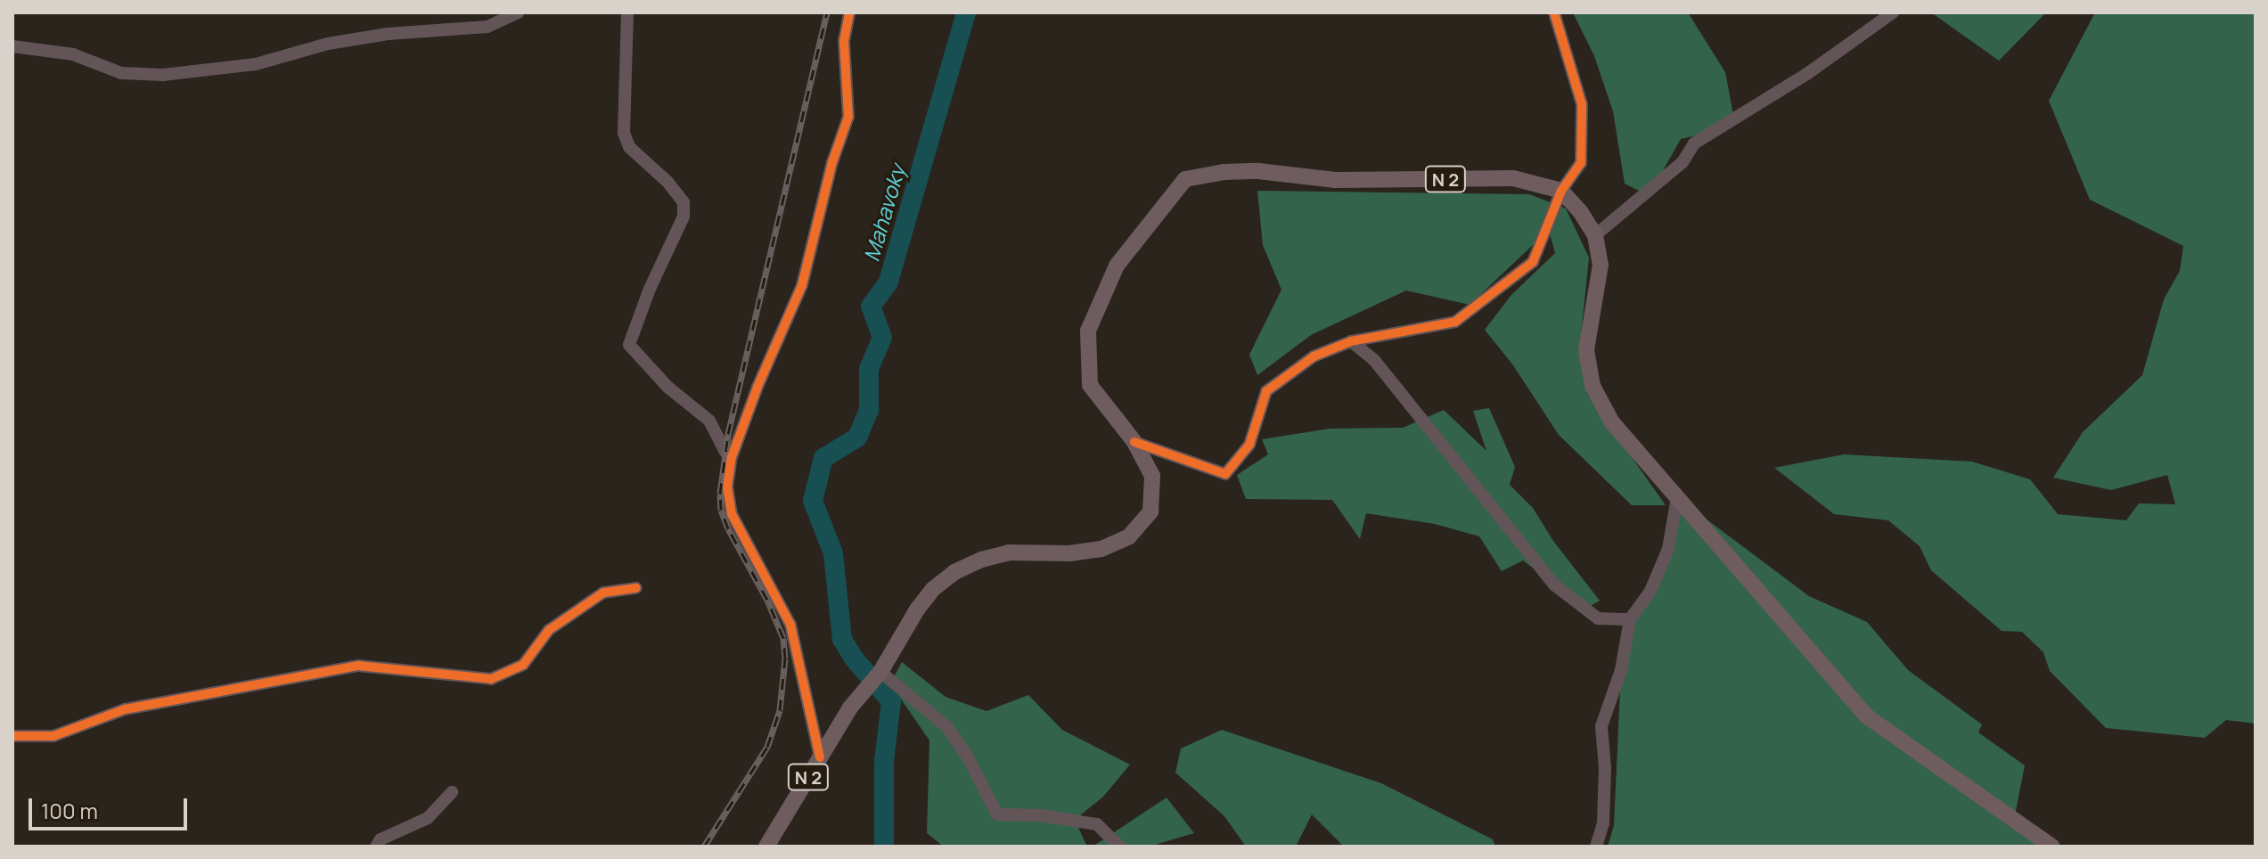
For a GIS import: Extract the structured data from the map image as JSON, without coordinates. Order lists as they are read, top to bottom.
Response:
{
  "streets": {
    "main road": ["N 2"]
  },
  "water": ["Mahavoky"],
  "scale_bar": "100 m"
}
